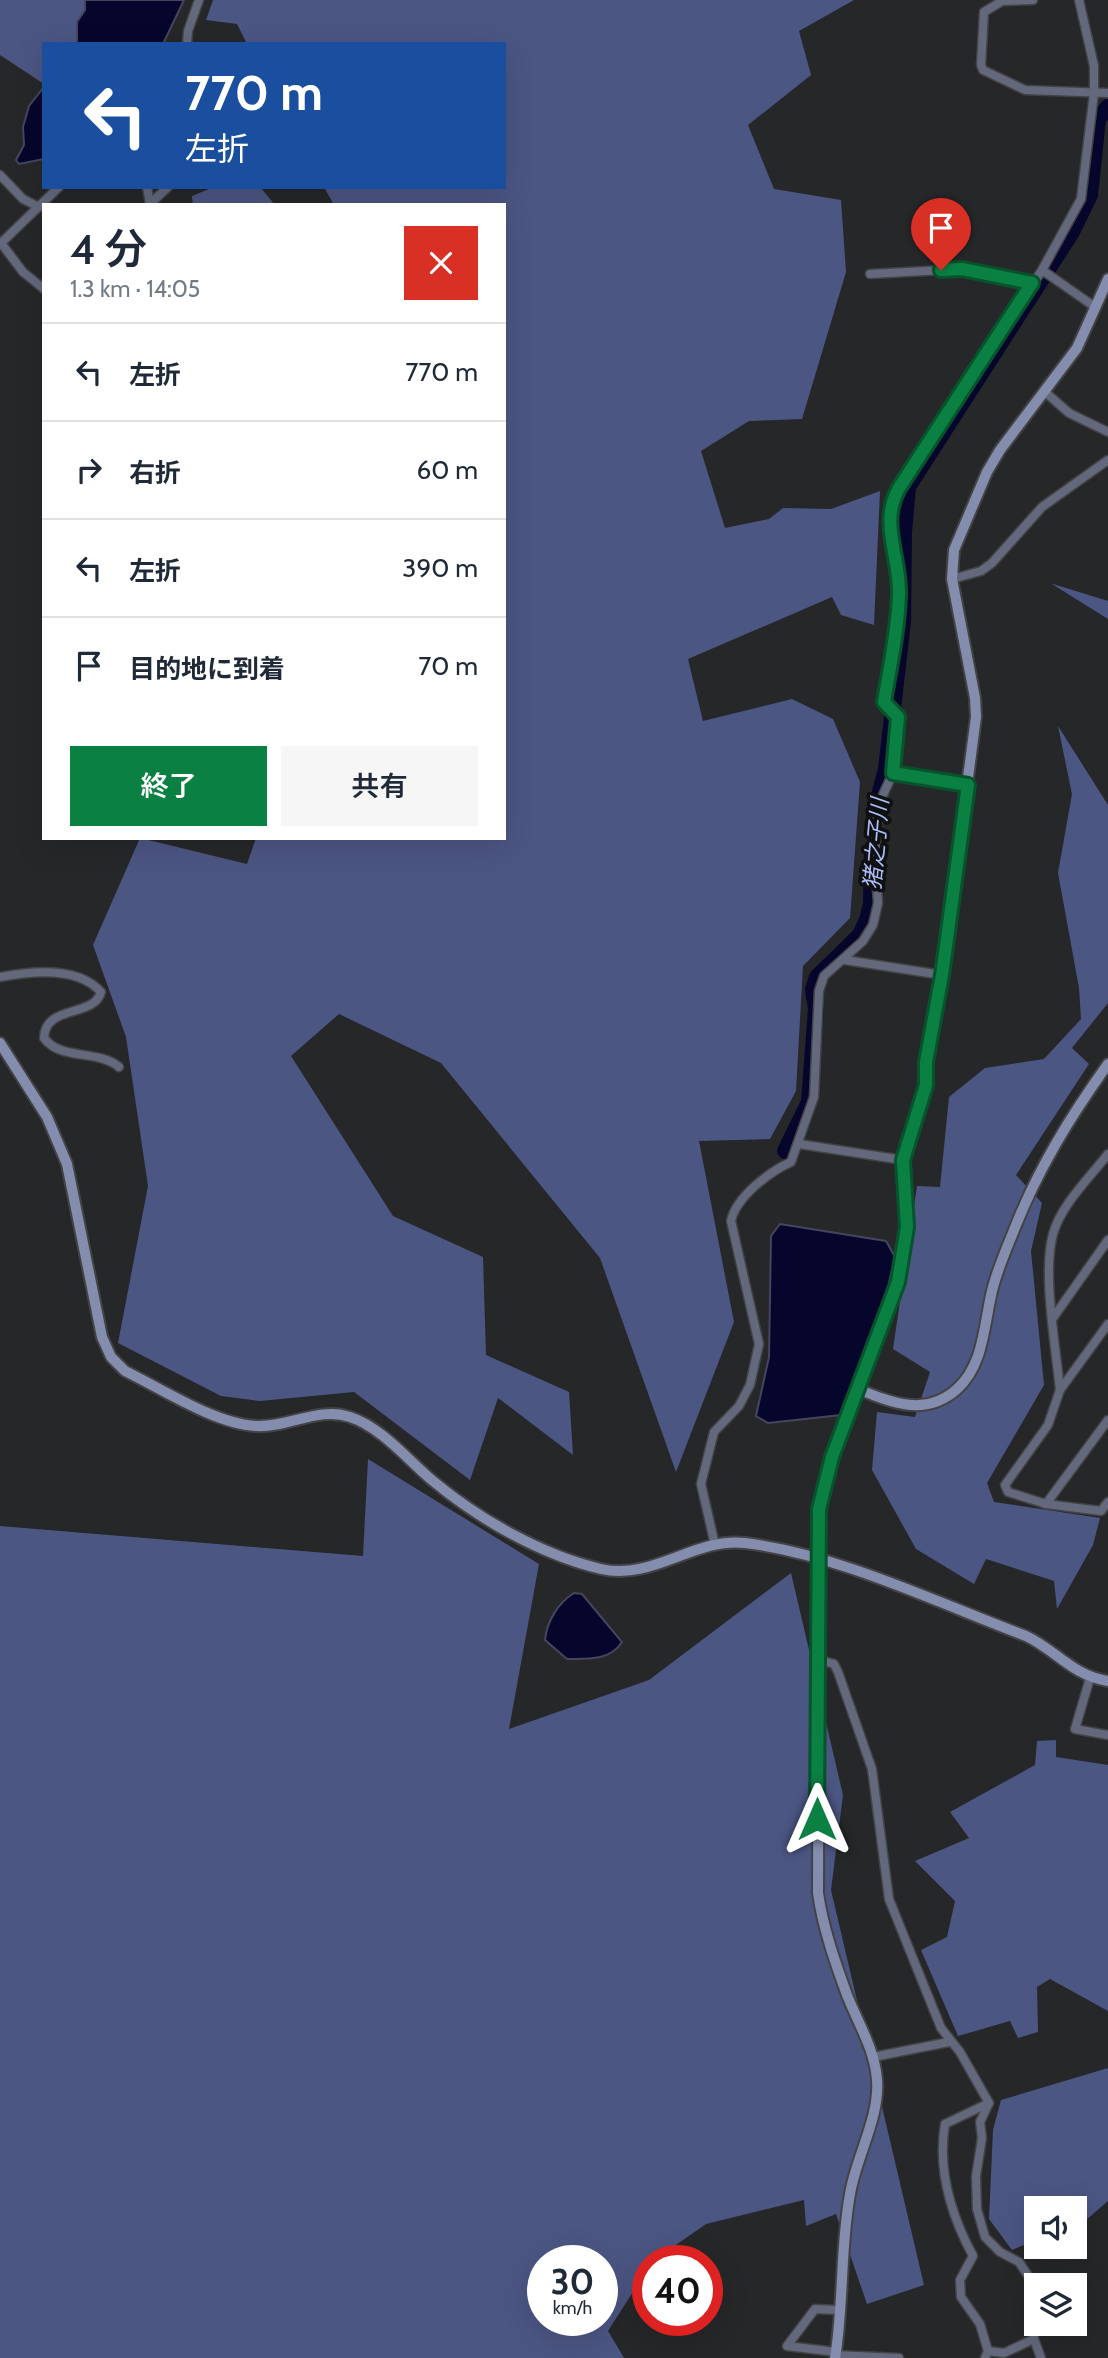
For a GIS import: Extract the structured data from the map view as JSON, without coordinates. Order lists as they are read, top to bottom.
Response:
{
  "water": ["猪之子川"],
  "page": {
    "turn": ["770 m", "左折"],
    "heading": ["4 分", "1.3 km · 14:05"],
    "list": [
      {
        "name": "左折",
        "value": "770 m"
      },
      {
        "name": "右折",
        "value": "60 m"
      },
      {
        "name": "左折",
        "value": "390 m"
      },
      {
        "name": "目的地に到着",
        "value": "70 m"
      }
    ],
    "buttons": ["終了", "共有"],
    "speed": "30 km/h",
    "limit": "40"
  }
}
